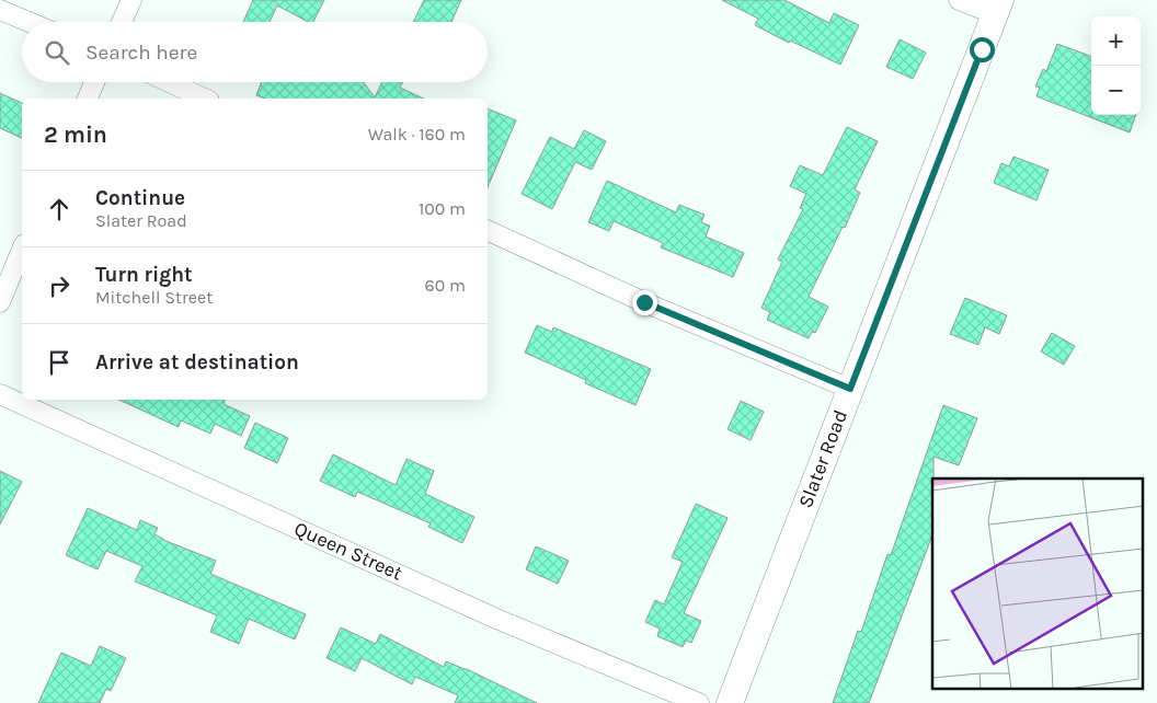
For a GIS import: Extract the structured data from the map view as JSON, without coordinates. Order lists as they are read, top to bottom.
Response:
{
  "streets": {
    "main road": ["Slater Road"],
    "street": ["Queen Street"]
  },
  "page": {
    "map_buttons": ["+", "−"],
    "search": "Search here",
    "heading": ["2 min", "Walk · 160 m"],
    "list": [
      ["Continue", "Slater Road", "100 m"],
      ["Turn right", "Mitchell Street", "60 m"],
      "Arrive at destination"
    ]
  }
}
